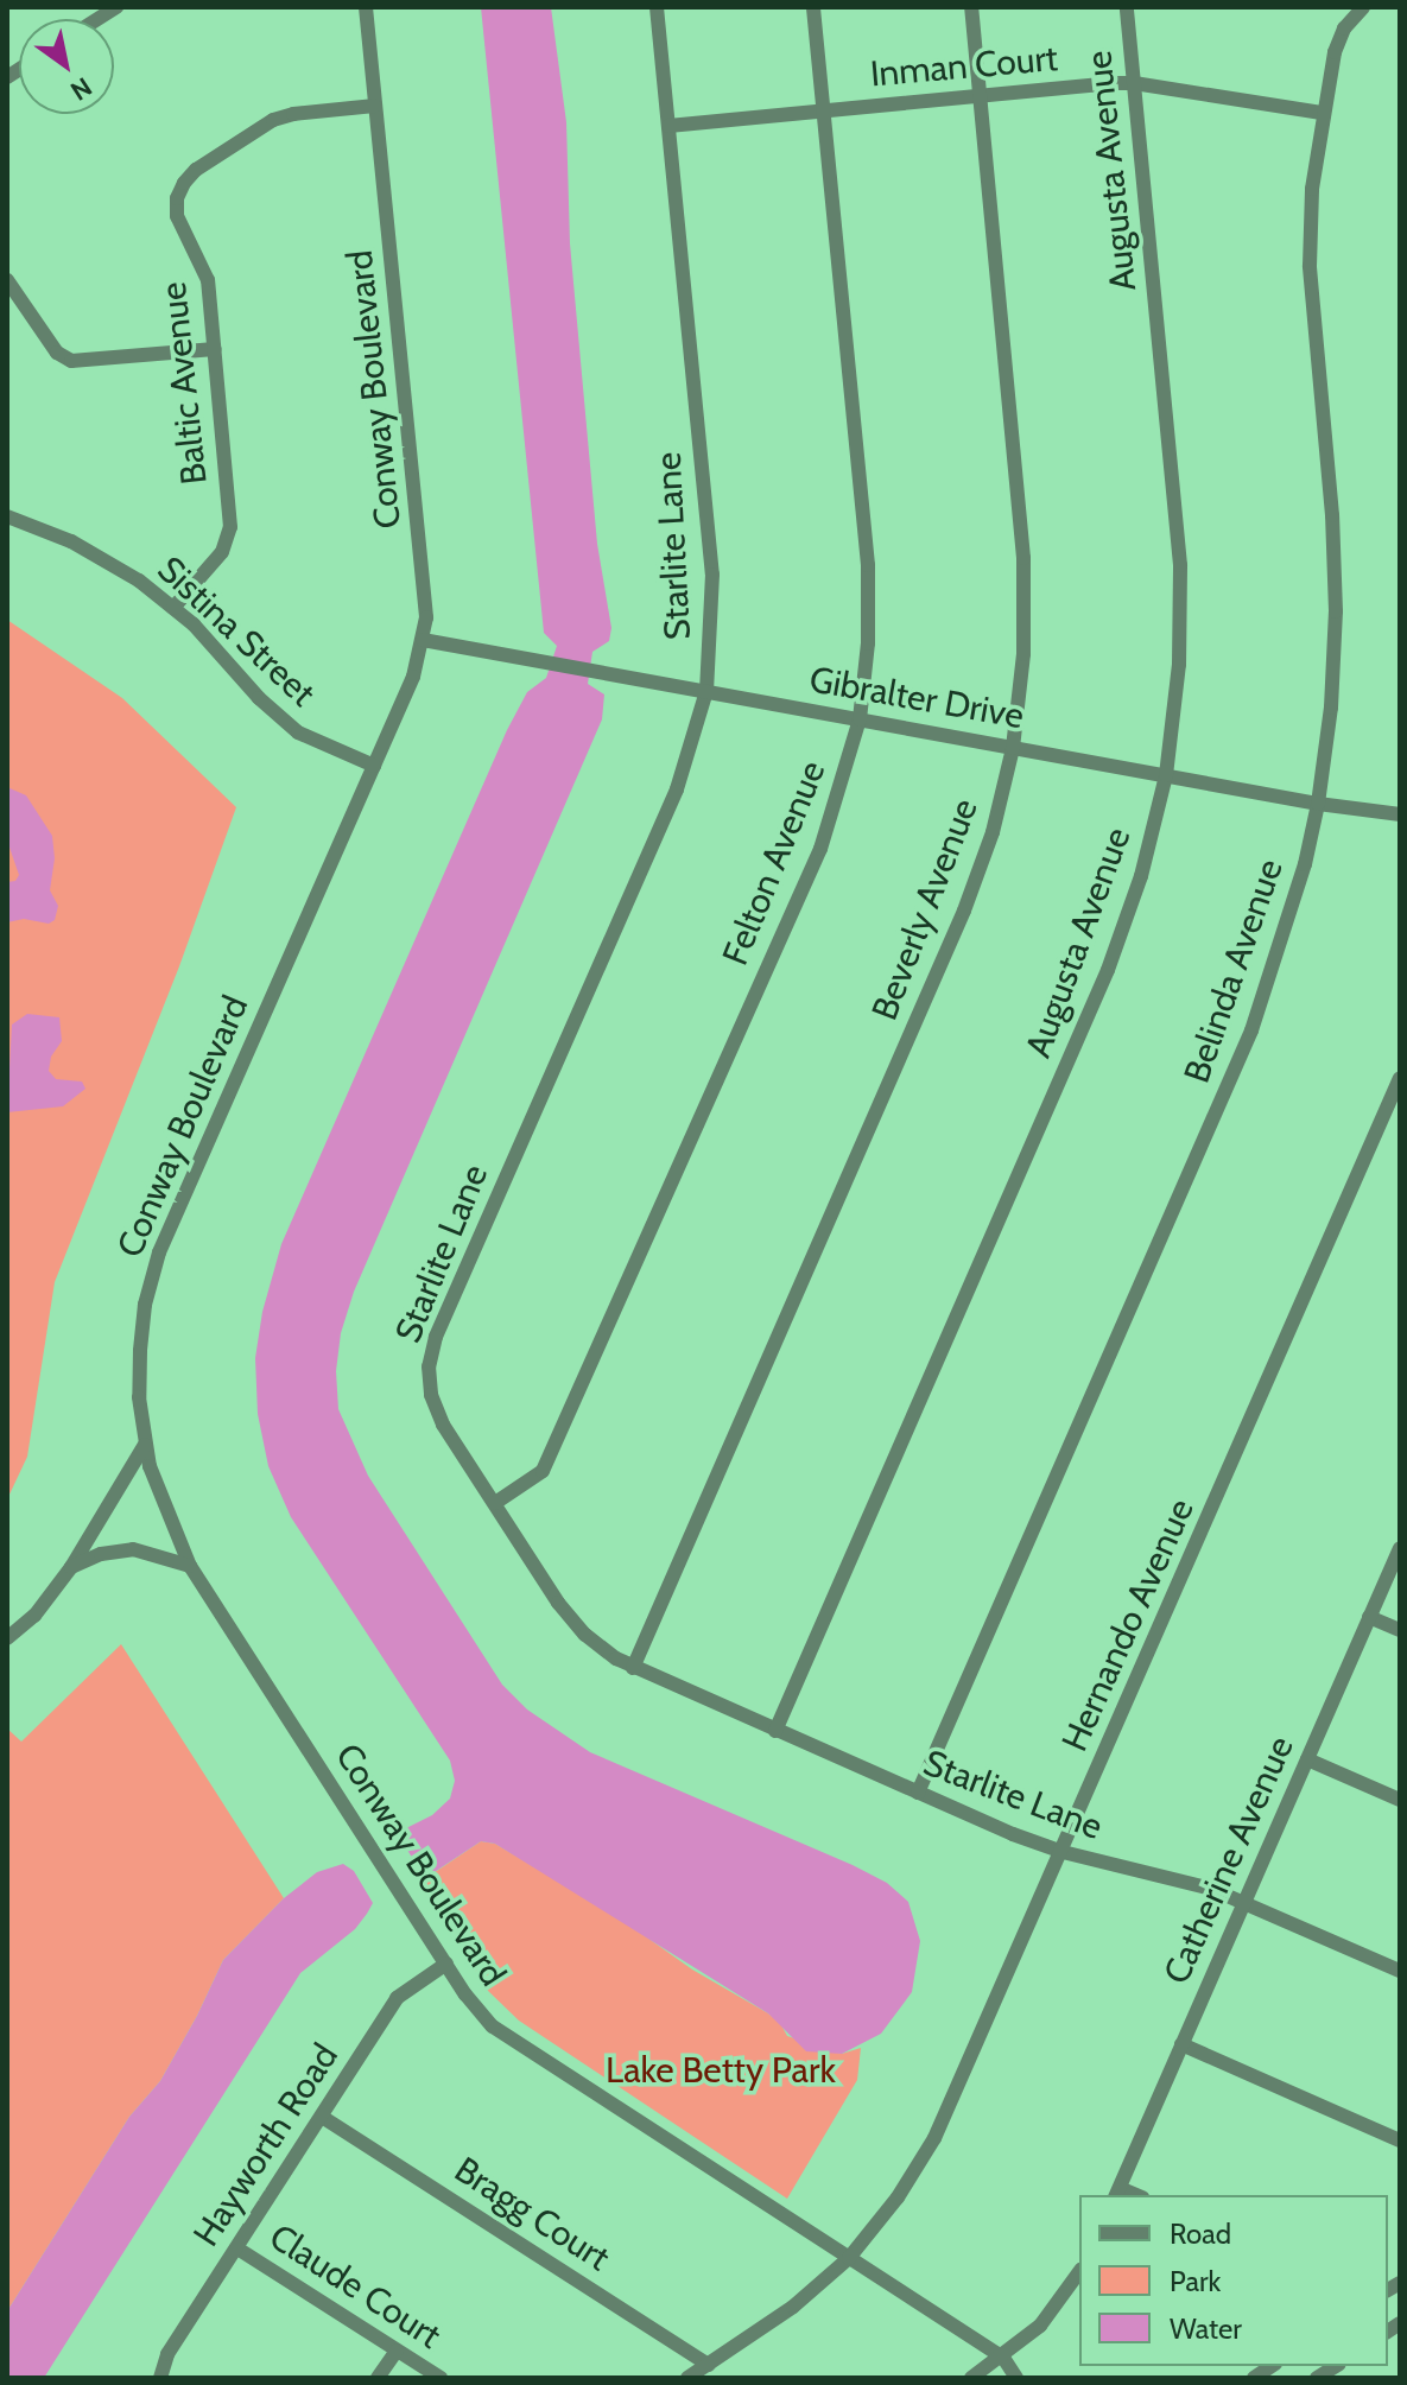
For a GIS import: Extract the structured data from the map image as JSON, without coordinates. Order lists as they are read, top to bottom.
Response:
{
  "streets": {
    "street": [
      "Inman Court",
      "Augusta Avenue",
      "Baltic Avenue",
      "Conway Boulevard",
      "Starlite Lane",
      "Sistina Street",
      "Gibralter Drive",
      "Felton Avenue",
      "Beverly Avenue",
      "Belinda Avenue",
      "Hernando Avenue",
      "Catherine Avenue",
      "Hayworth Road",
      "Bragg Court",
      "Claude Court"
    ]
  },
  "crossings": [
    ["Inman Court", "Augusta Avenue"],
    ["Inman Court", "Starlite Lane"],
    ["Inman Court", "Felton Avenue"],
    ["Inman Court", "Beverly Avenue"],
    ["Inman Court", "Belinda Avenue"],
    ["Augusta Avenue", "Starlite Lane"],
    ["Augusta Avenue", "Gibralter Drive"],
    ["Baltic Avenue", "Conway Boulevard"],
    ["Baltic Avenue", "Sistina Street"],
    ["Conway Boulevard", "Sistina Street"],
    ["Conway Boulevard", "Gibralter Drive"],
    ["Conway Boulevard", "Hernando Avenue"],
    ["Conway Boulevard", "Hayworth Road"],
    ["Starlite Lane", "Gibralter Drive"],
    ["Starlite Lane", "Felton Avenue"],
    ["Starlite Lane", "Beverly Avenue"],
    ["Starlite Lane", "Belinda Avenue"],
    ["Starlite Lane", "Hernando Avenue"],
    ["Starlite Lane", "Catherine Avenue"],
    ["Gibralter Drive", "Felton Avenue"],
    ["Gibralter Drive", "Beverly Avenue"],
    ["Gibralter Drive", "Belinda Avenue"],
    ["Hernando Avenue", "Bragg Court"],
    ["Hayworth Road", "Bragg Court"],
    ["Hayworth Road", "Claude Court"]
  ],
  "parks": ["Lake Betty Park"],
  "legend": ["Road", "Park", "Water"],
  "north": "bottom right"
}
